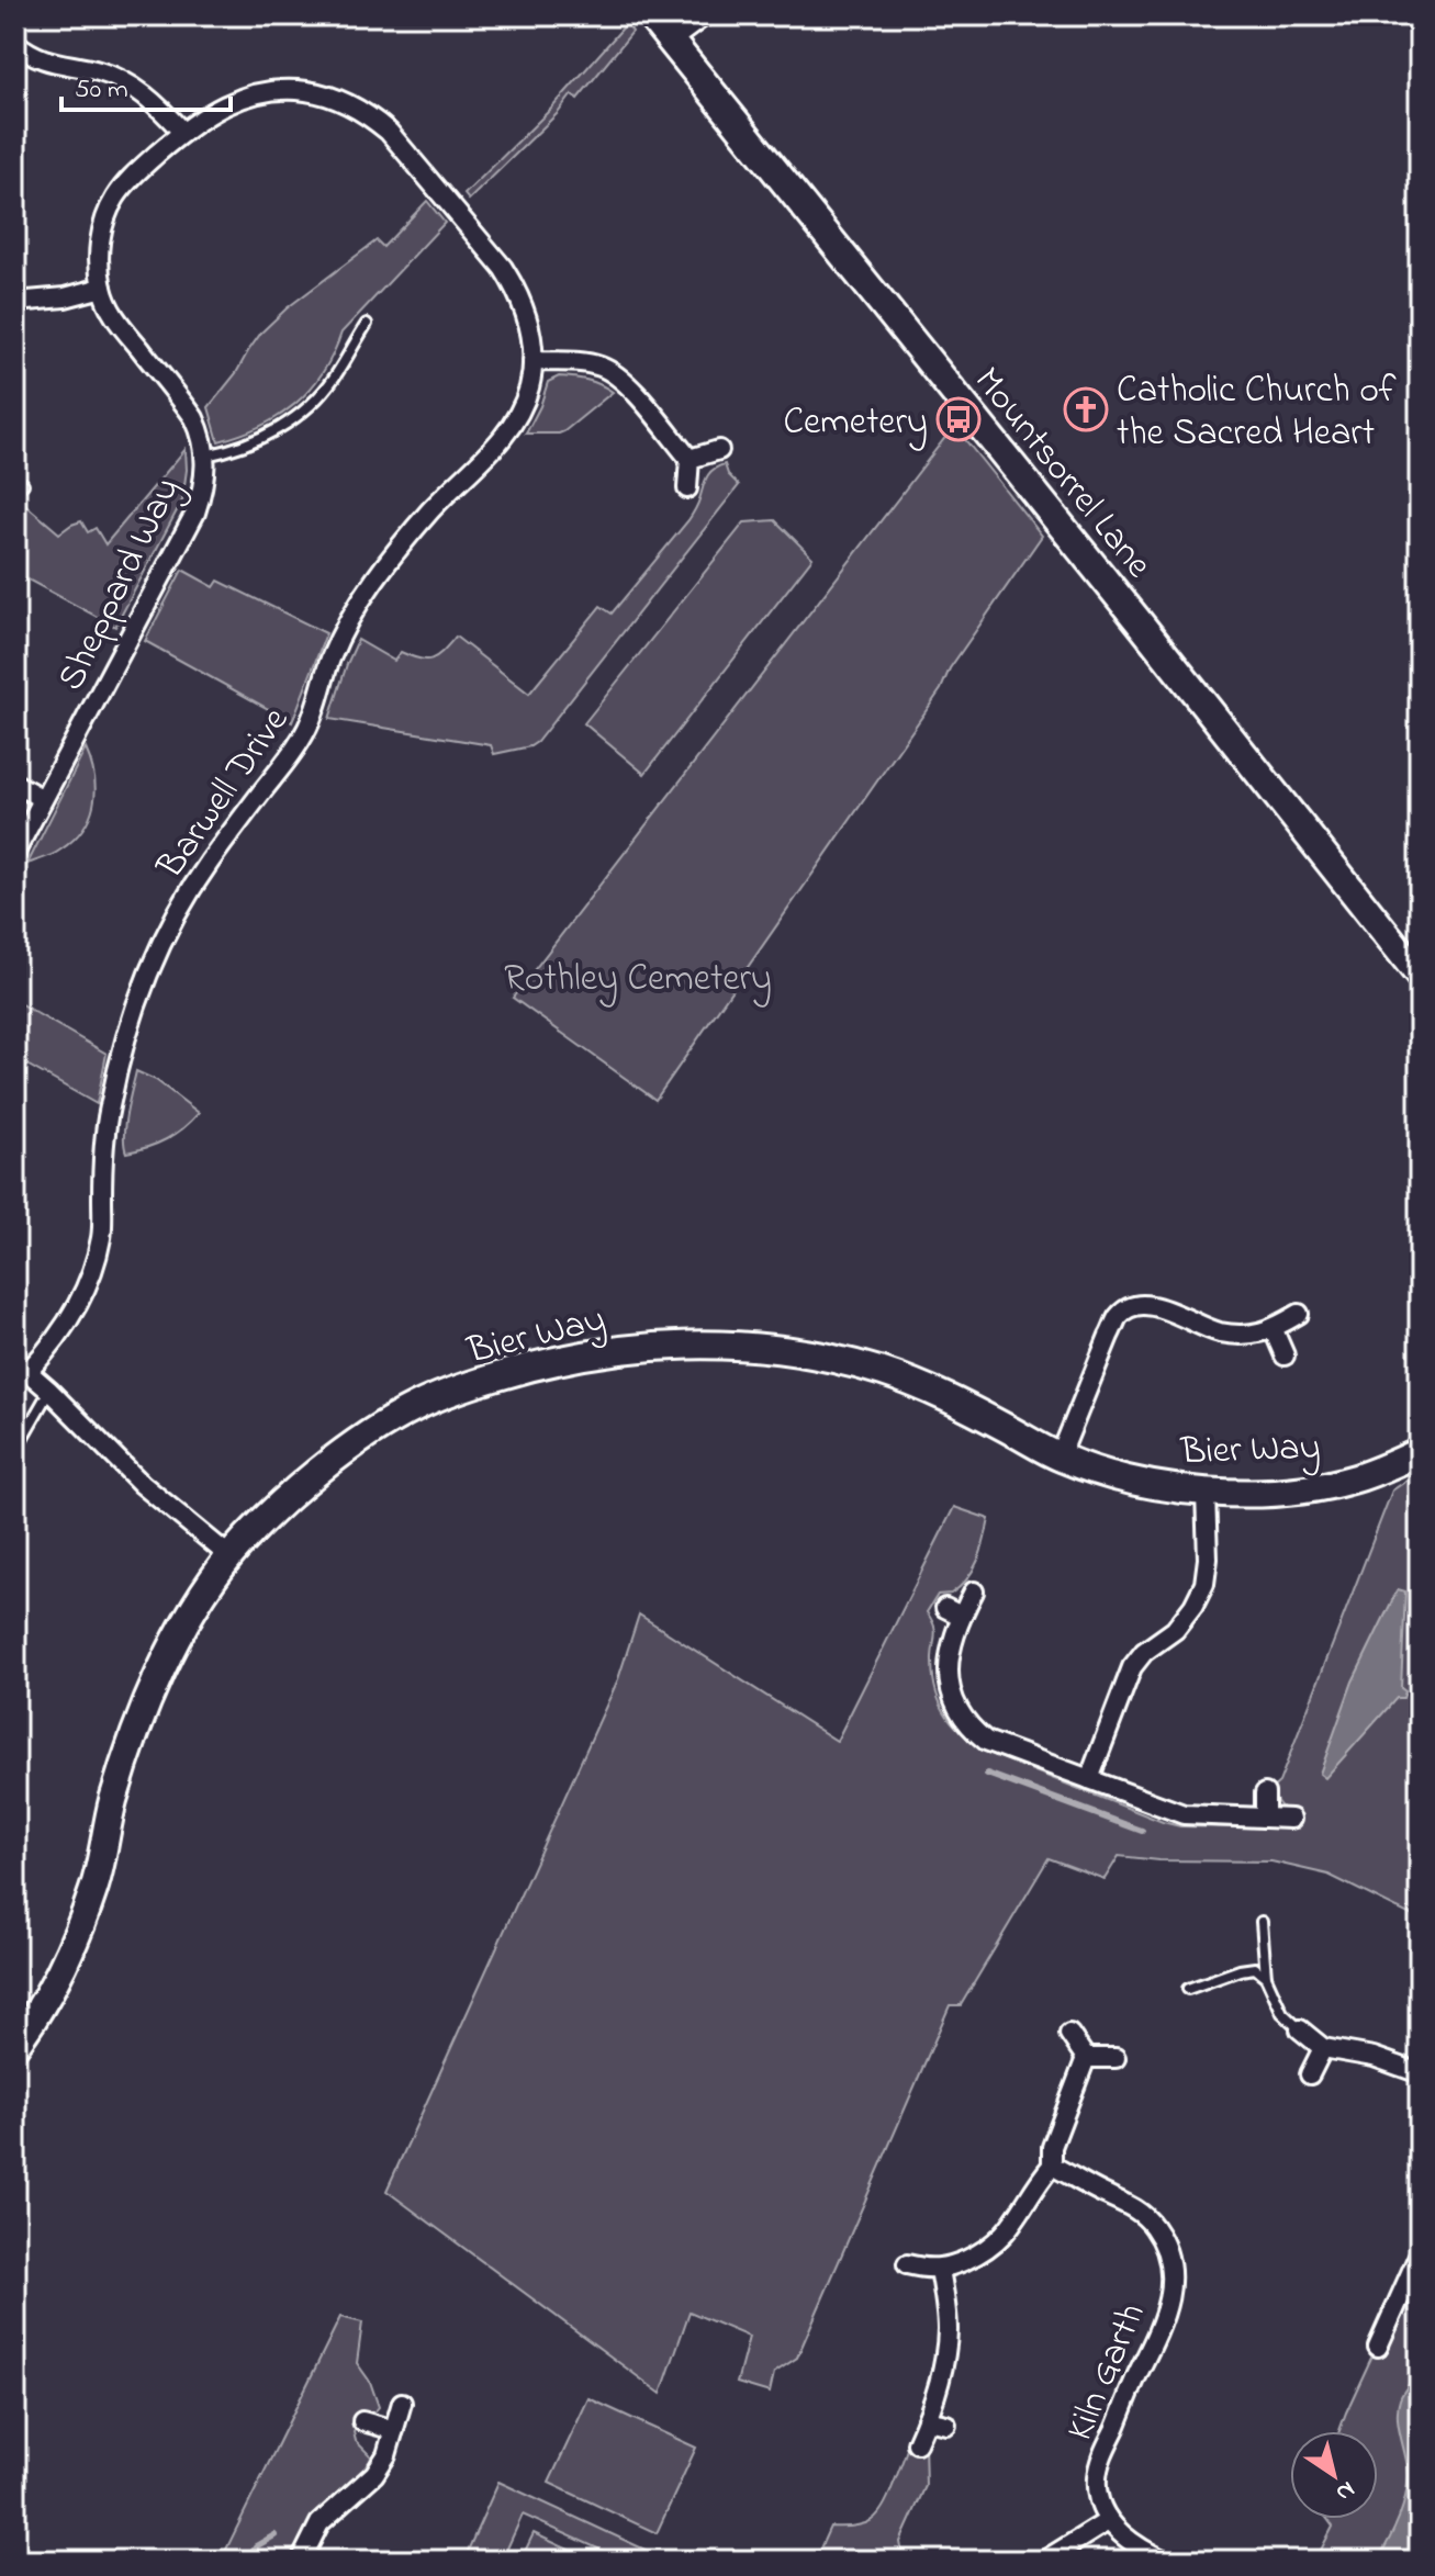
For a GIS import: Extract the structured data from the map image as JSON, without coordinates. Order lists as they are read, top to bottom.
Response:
{
  "streets": {
    "street": [
      "Mountsorrel Lane",
      "Sheppard Way",
      "Barwell Drive",
      "Bier Way",
      "Kiln Garth"
    ]
  },
  "crossings": [
    ["Sheppard Way", "Barwell Drive"]
  ],
  "parks": ["Rothley Cemetery"],
  "places": {
    "church": ["Catholic Church of the Sacred Heart"],
    "bus stop": ["Cemetery"]
  },
  "scale_bar": "50 m",
  "north": "bottom right"
}
